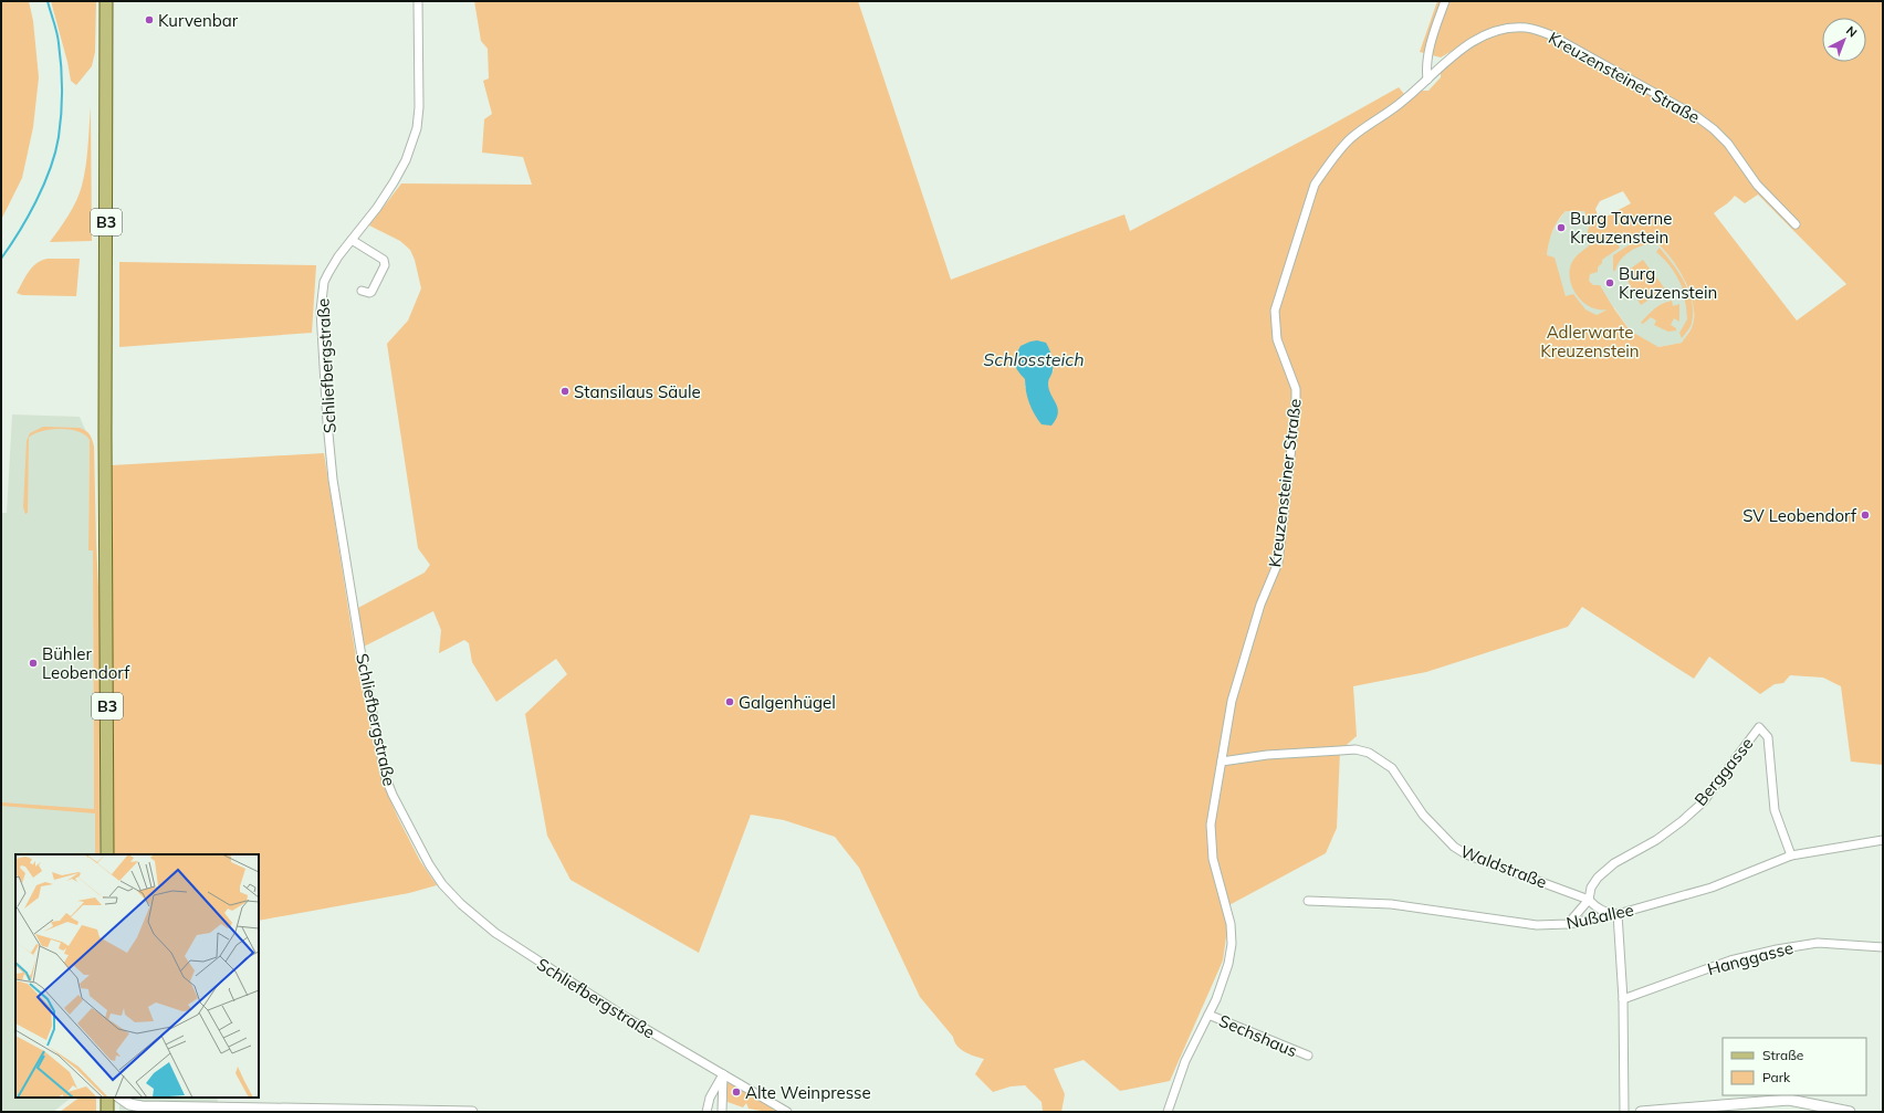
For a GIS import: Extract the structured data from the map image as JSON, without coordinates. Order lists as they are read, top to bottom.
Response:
{
  "streets": {
    "main road": ["B3"],
    "street": [
      "Kreuzensteiner Straße",
      "Schliefbergstraße",
      "Berggasse",
      "Waldstraße",
      "Nußallee",
      "Hanggasse",
      "Sechshaus"
    ]
  },
  "crossings": [
    ["Kreuzensteiner Straße", "Waldstraße"],
    ["Kreuzensteiner Straße", "Sechshaus"],
    ["Berggasse", "Waldstraße"],
    ["Berggasse", "Nußallee"]
  ],
  "water": ["Schlossteich"],
  "parks": ["Adlerwarte Kreuzenstein"],
  "places": [
    "Kurvenbar",
    "Burg Taverne Kreuzenstein",
    "Burg Kreuzenstein",
    "Stansilaus Säule",
    "SV Leobendorf",
    "Bühler Leobendorf",
    "Galgenhügel",
    "Alte Weinpresse"
  ],
  "legend": ["Straße", "Park"],
  "north": "top right"
}
